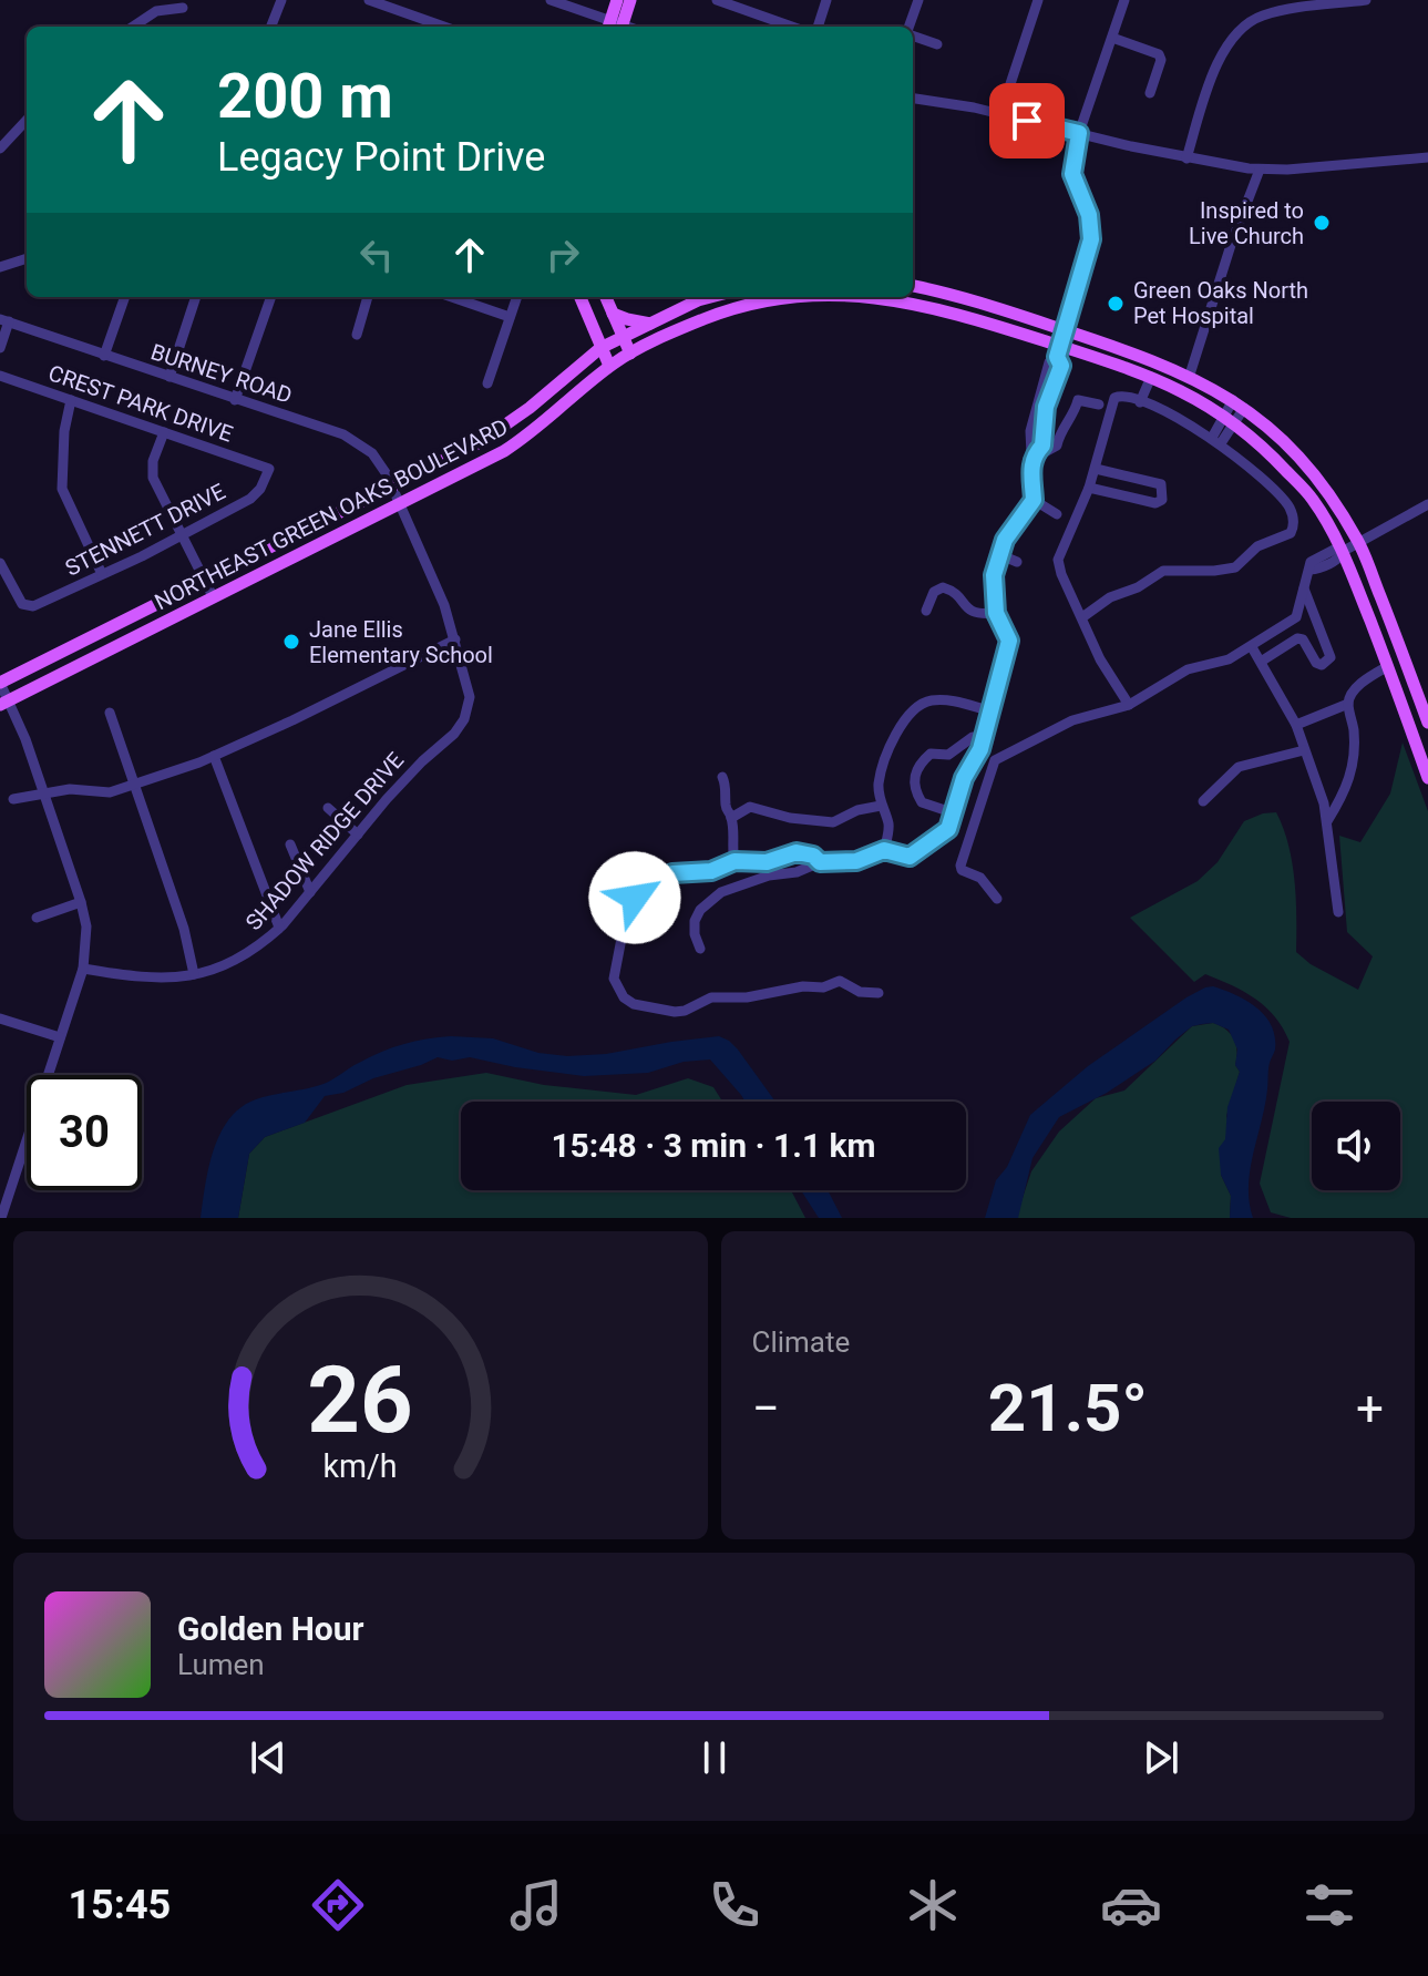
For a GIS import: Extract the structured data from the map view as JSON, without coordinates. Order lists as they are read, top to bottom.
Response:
{
  "streets": {
    "main road": ["NORTHEAST GREEN OAKS BOULEVARD"],
    "street": [
      "BURNEY ROAD",
      "CREST PARK DRIVE",
      "STENNETT DRIVE",
      "SHADOW RIDGE DRIVE"
    ]
  },
  "crossings": [
    ["BURNEY ROAD", "NORTHEAST GREEN OAKS BOULEVARD"],
    ["BURNEY ROAD", "SHADOW RIDGE DRIVE"],
    ["CREST PARK DRIVE", "STENNETT DRIVE"],
    ["NORTHEAST GREEN OAKS BOULEVARD", "SHADOW RIDGE DRIVE"]
  ],
  "places": ["Inspired to Live Church", "Green Oaks North Pet Hospital", "Jane Ellis Elementary School"],
  "page": {
    "turn": ["200 m", "Legacy Point Drive"],
    "limit": "30",
    "trip": "15:48 · 3 min · 1.1 km",
    "tile": "Climate",
    "heat": ["−", "21.5°", "+"],
    "song": ["Golden Hour", "Lumen"],
    "tabs": "15:45",
    "gauge": ["26", "km/h"]
  }
}
